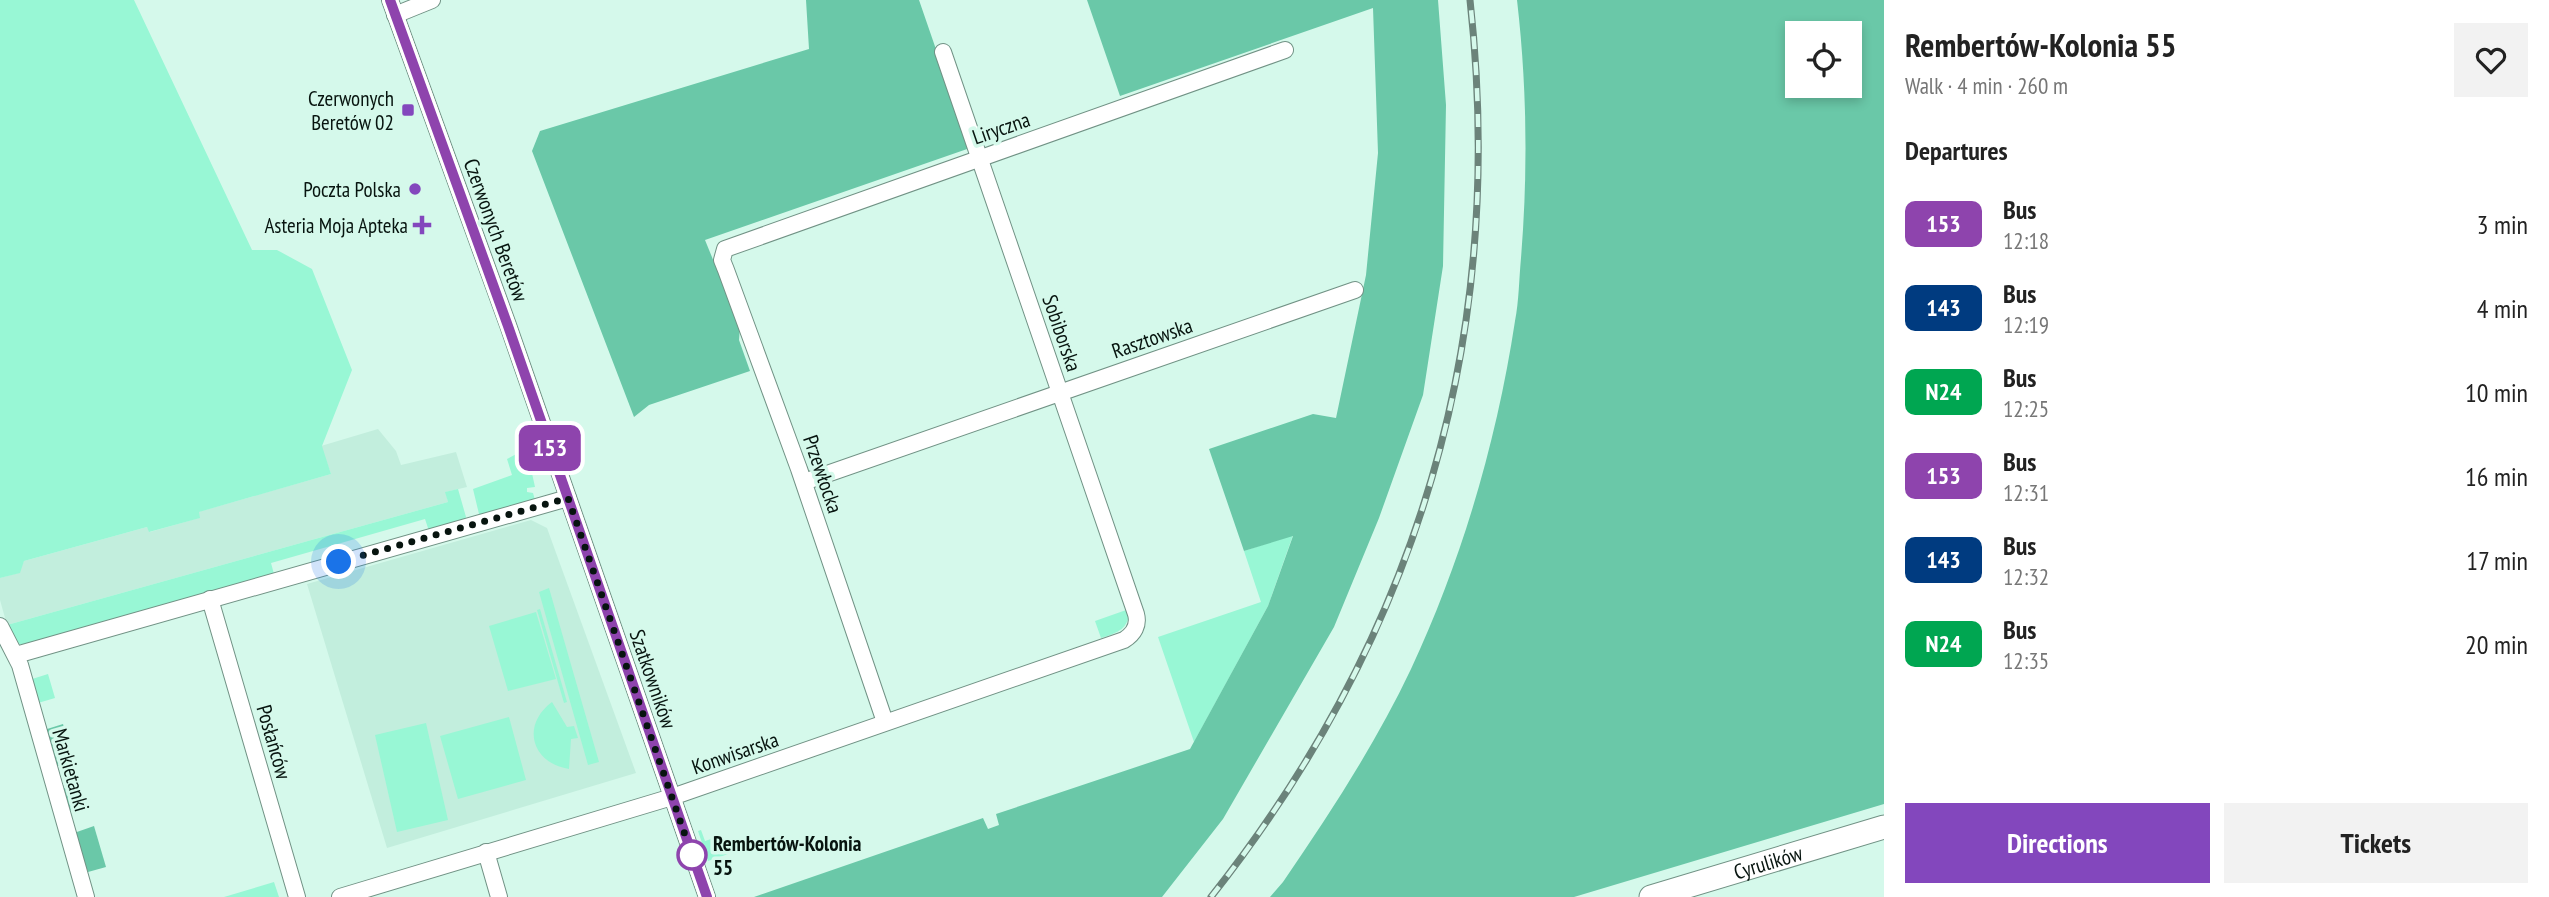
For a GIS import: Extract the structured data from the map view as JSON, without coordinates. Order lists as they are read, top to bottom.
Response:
{
  "streets": {
    "main road": ["Cyrulików"],
    "street": [
      "Liryczna",
      "Czerwonych Beretów",
      "Sobiborska",
      "Rasztowska",
      "Przewłocka",
      "Szatkowników",
      "Posłańców",
      "Konwisarska",
      "Markietanki"
    ]
  },
  "crossings": [
    ["Liryczna", "Sobiborska"],
    ["Liryczna", "Przewłocka"],
    ["Czerwonych Beretów", "Szatkowników"],
    ["Sobiborska", "Rasztowska"],
    ["Sobiborska", "Konwisarska"],
    ["Rasztowska", "Przewłocka"],
    ["Przewłocka", "Konwisarska"],
    ["Szatkowników", "Konwisarska"]
  ],
  "places": {
    "transit": ["Czerwonych Beretów 02"],
    "other": ["Poczta Polska", "Rembertów-Kolonia 55"],
    "health": ["Asteria Moja Apteka"]
  },
  "lines": ["bus line 153"],
  "page": {
    "on_map": "153",
    "heading": [
      ["Rembertów-Kolonia 55", "Walk · 4 min · 260 m"],
      "Departures"
    ],
    "list": [
      {
        "mark": "153",
        "name": "Bus",
        "note": "12:18",
        "value": "3 min"
      },
      {
        "mark": "143",
        "name": "Bus",
        "note": "12:19",
        "value": "4 min"
      },
      {
        "mark": "N24",
        "name": "Bus",
        "note": "12:25",
        "value": "10 min"
      },
      {
        "mark": "153",
        "name": "Bus",
        "note": "12:31",
        "value": "16 min"
      },
      {
        "mark": "143",
        "name": "Bus",
        "note": "12:32",
        "value": "17 min"
      },
      {
        "mark": "N24",
        "name": "Bus",
        "note": "12:35",
        "value": "20 min"
      }
    ],
    "buttons": ["Directions", "Tickets"]
  }
}
